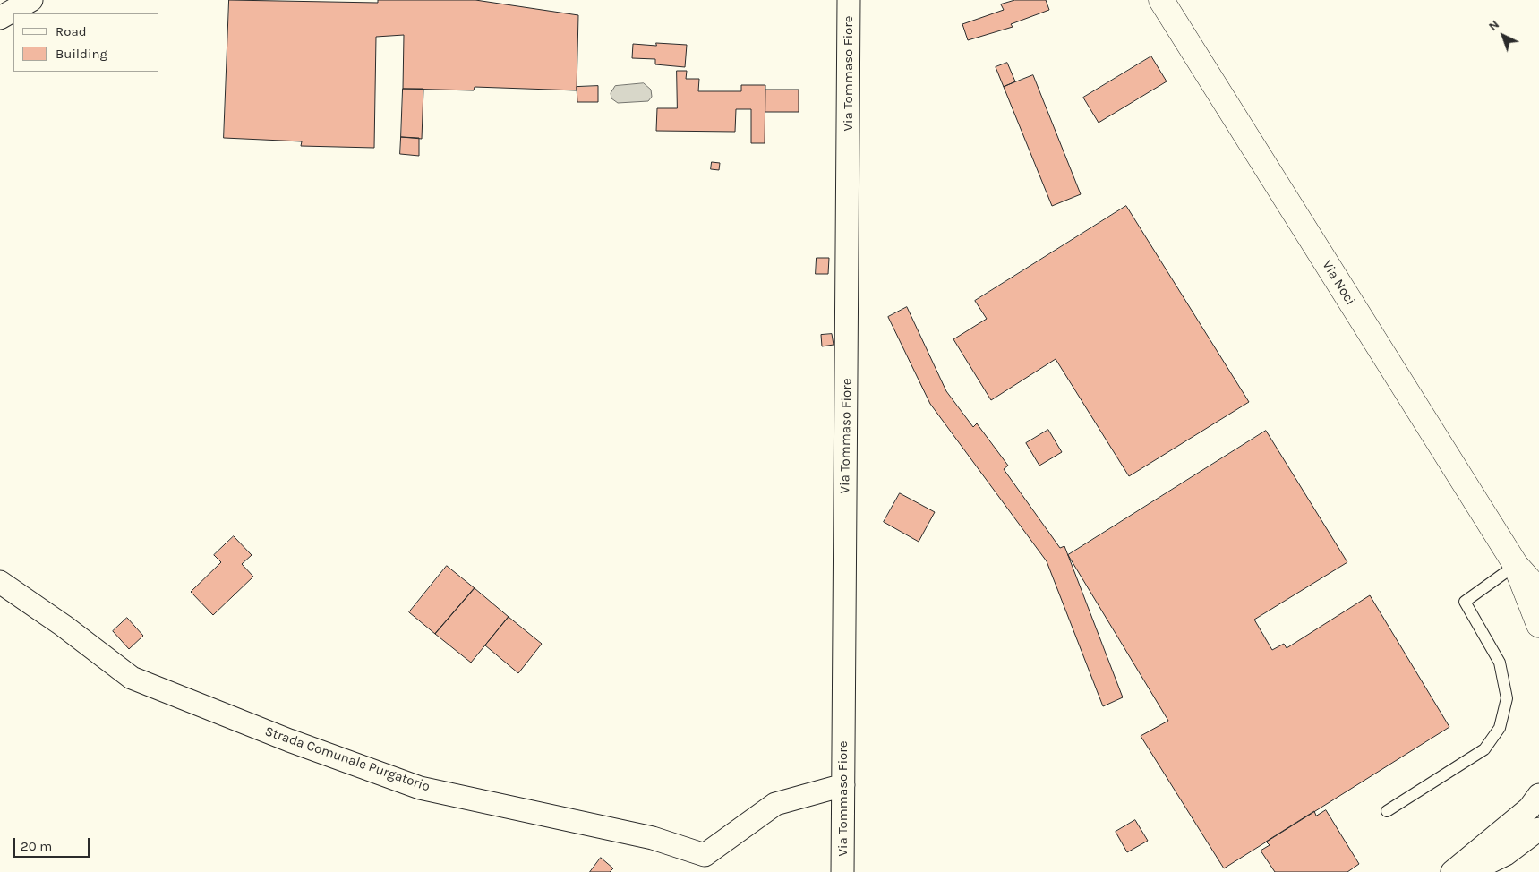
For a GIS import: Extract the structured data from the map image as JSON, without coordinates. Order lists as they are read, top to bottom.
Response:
{
  "streets": {
    "main road": ["Via Noci"],
    "street": ["Via Tommaso Fiore", "Strada Comunale Purgatorio"]
  },
  "crossings": [
    ["Via Tommaso Fiore", "Strada Comunale Purgatorio"]
  ],
  "legend": ["Road", "Building"],
  "scale_bar": "20 m",
  "north": "top left"
}
